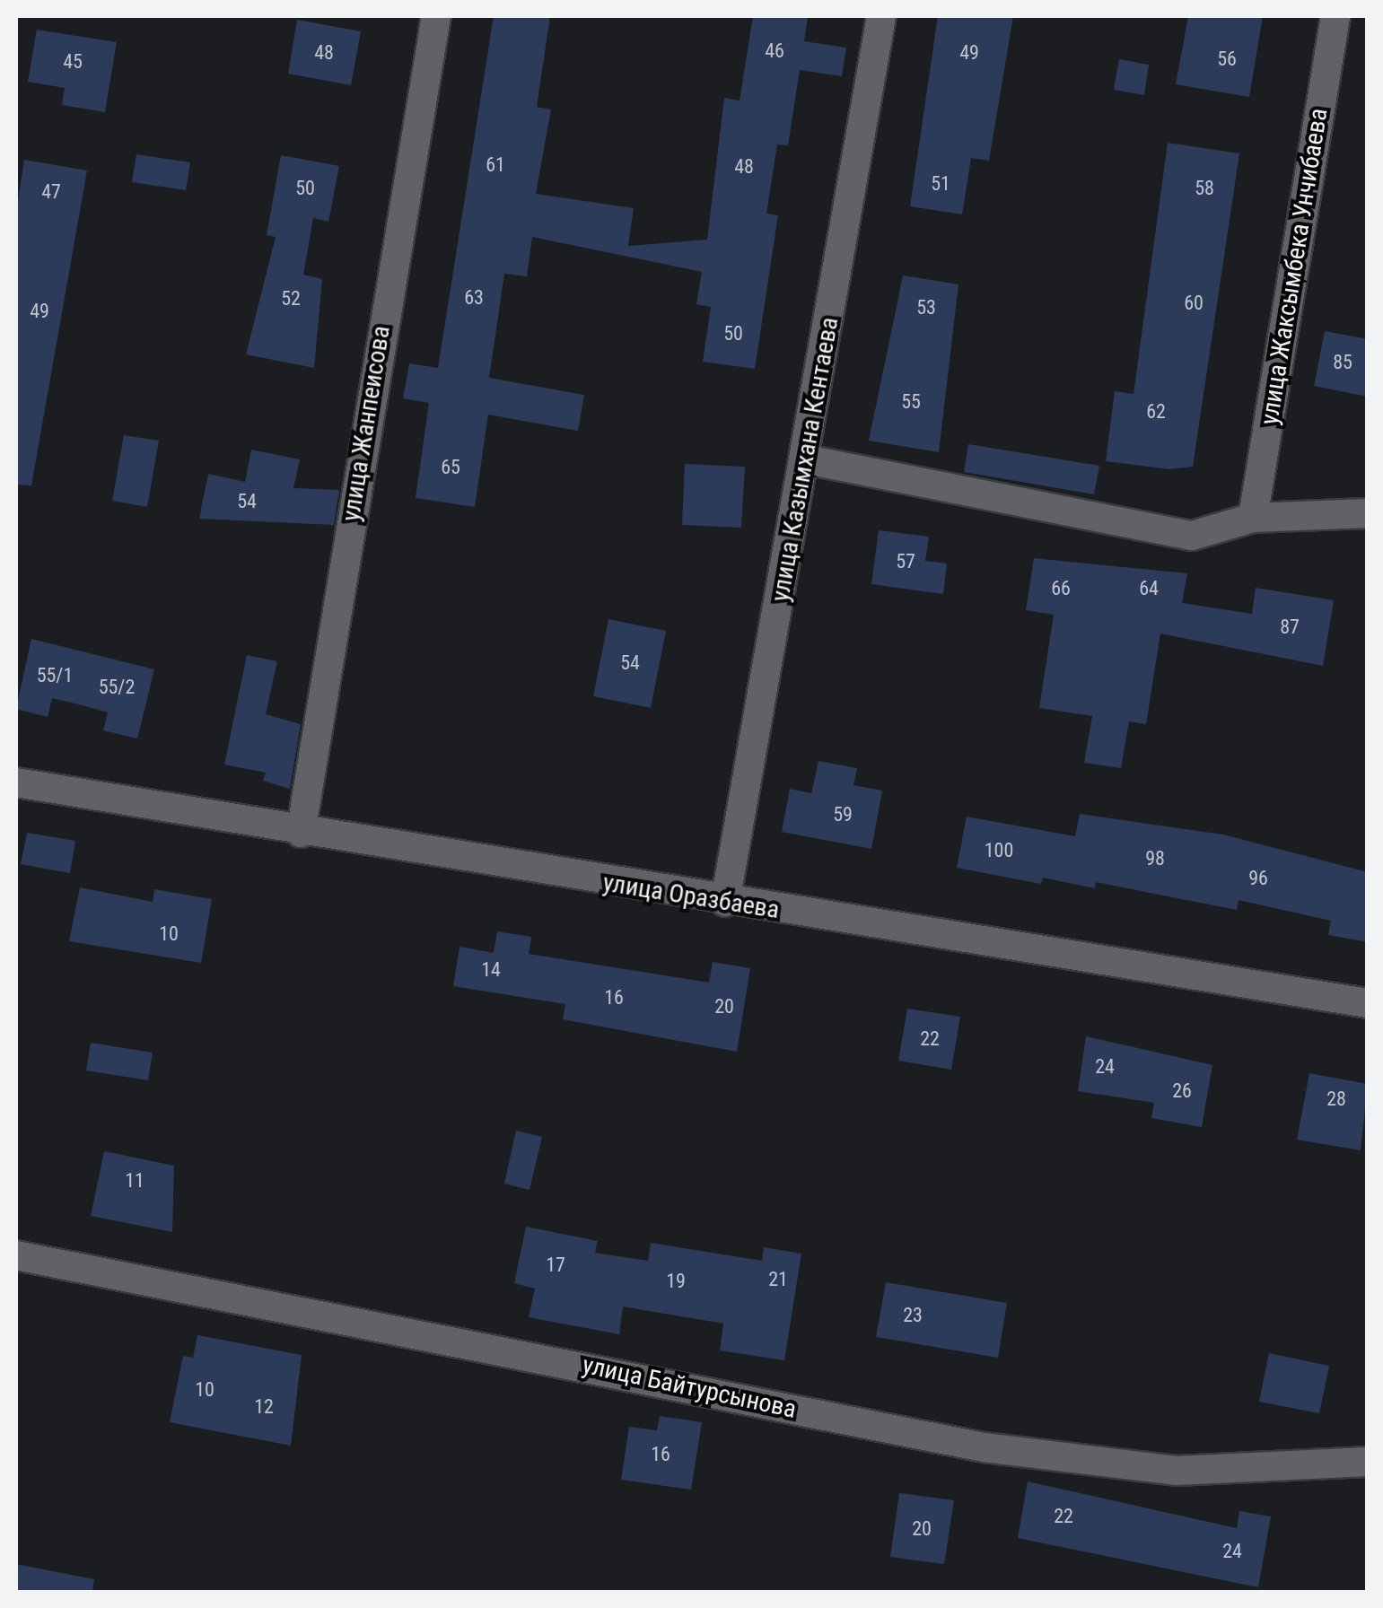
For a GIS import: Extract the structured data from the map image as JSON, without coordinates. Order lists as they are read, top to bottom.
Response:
{
  "streets": {
    "street": [
      "улица Жаксымбека Унчибаева",
      "улица Жанпеисова",
      "улица Казымхана Кентаева",
      "улица Оразбаева",
      "улица Байтурсынова"
    ]
  },
  "crossings": [
    ["улица Жанпеисова", "улица Оразбаева"],
    ["улица Казымхана Кентаева", "улица Оразбаева"]
  ],
  "house_numbers": [
    "46",
    "48",
    "49",
    "56",
    "45",
    "61",
    "48",
    "51",
    "50",
    "58",
    "47",
    "63",
    "52",
    "60",
    "53",
    "49",
    "50",
    "85",
    "55",
    "62",
    "65",
    "54",
    "57",
    "66",
    "64",
    "87",
    "54",
    "55/1",
    "55/2",
    "59",
    "100",
    "98",
    "96",
    "10",
    "14",
    "16",
    "20",
    "22",
    "24",
    "26",
    "28",
    "11",
    "17",
    "21",
    "19",
    "23",
    "10",
    "12",
    "16",
    "22",
    "20",
    "24"
  ]
}
